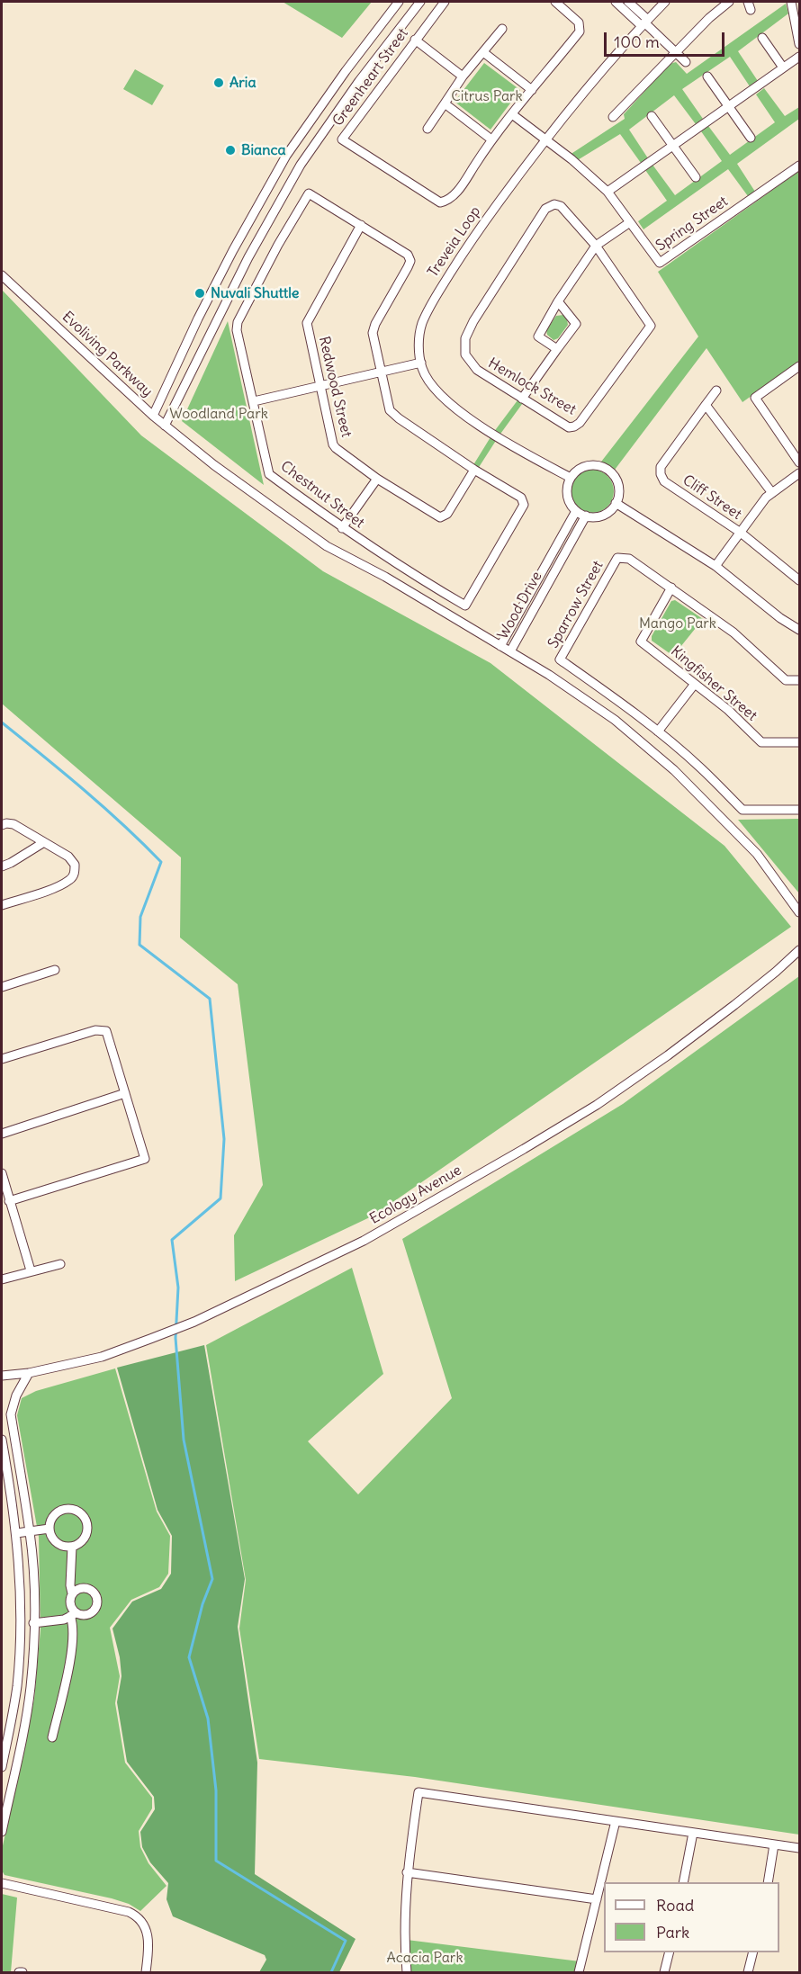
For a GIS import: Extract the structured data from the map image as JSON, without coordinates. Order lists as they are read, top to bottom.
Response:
{
  "streets": {
    "street": [
      "Greenheart Street",
      "Spring Street",
      "Treveia Loop",
      "Evoliving Parkway",
      "Redwood Street",
      "Hemlock Street",
      "Chestnut Street",
      "Cliff Street",
      "Sparrow Street",
      "Wood Drive",
      "Kingfisher Street",
      "Ecology Avenue"
    ]
  },
  "crossings": [
    ["Spring Street", "Treveia Loop"],
    ["Treveia Loop", "Wood Drive"],
    ["Evoliving Parkway", "Wood Drive"],
    ["Redwood Street", "Chestnut Street"],
    ["Sparrow Street", "Kingfisher Street"]
  ],
  "parks": [
    "Citrus Park",
    "Woodland Park",
    "Mango Park",
    "Acacia Park"
  ],
  "places": ["Aria", "Bianca", "Nuvali Shuttle"],
  "legend": ["Road", "Park"],
  "scale_bar": "100 m"
}
